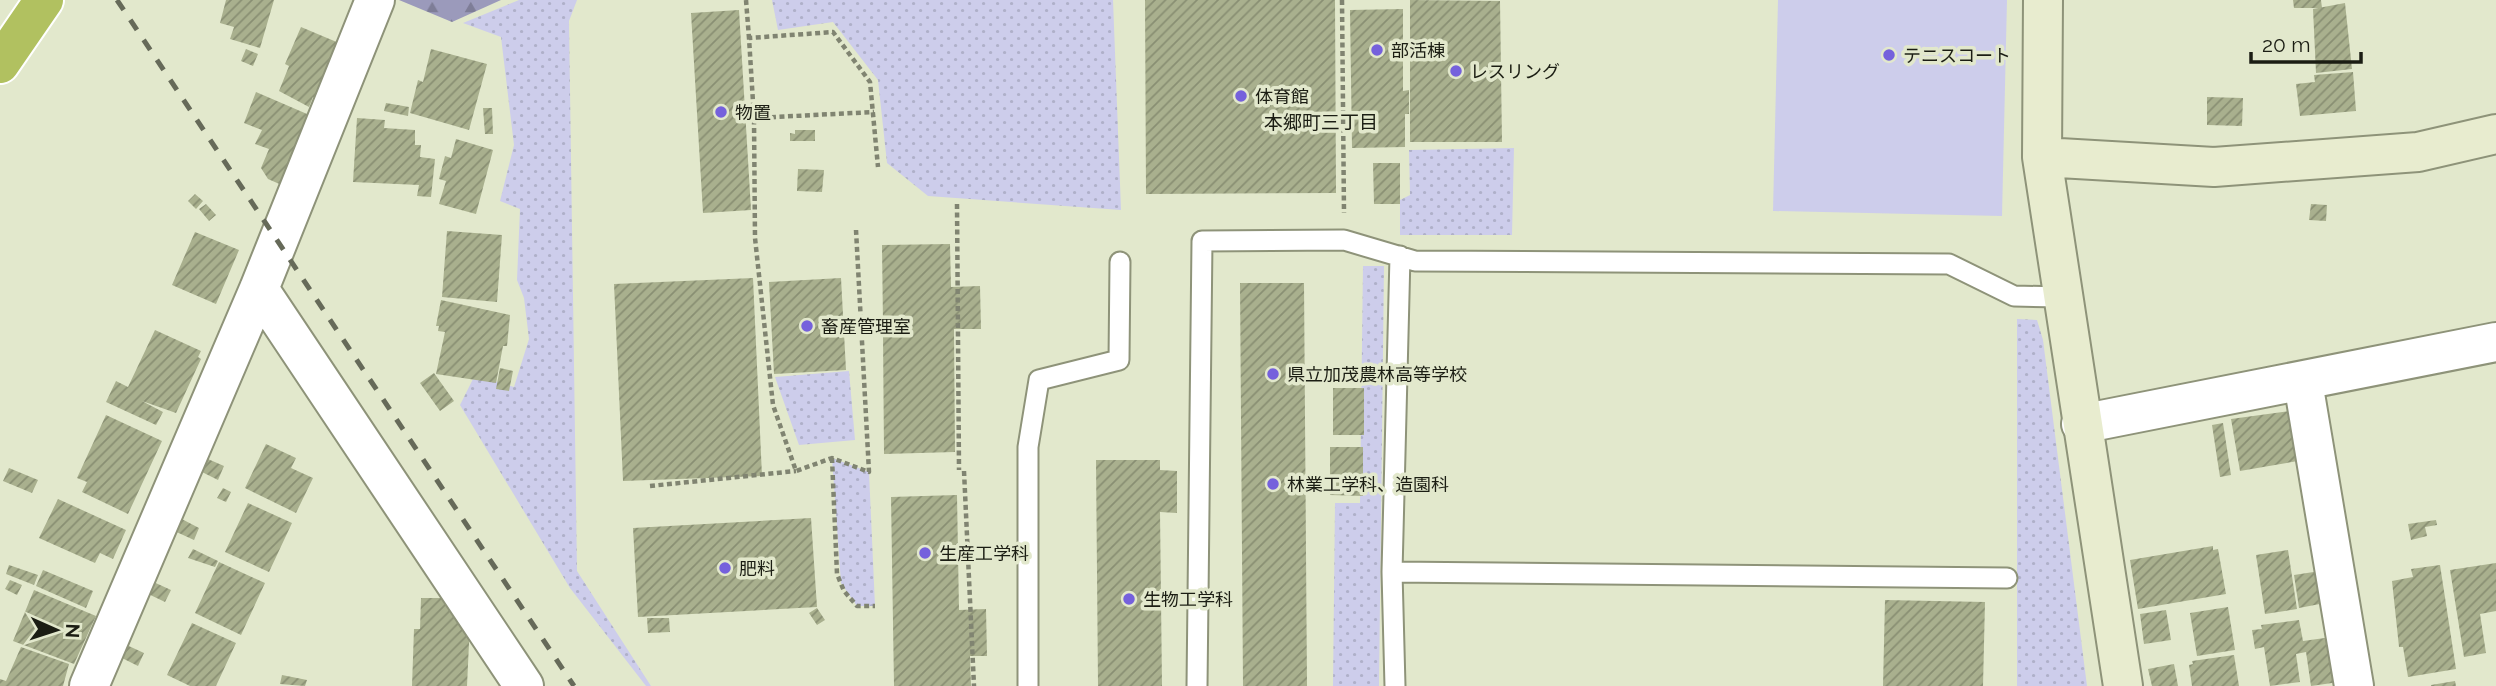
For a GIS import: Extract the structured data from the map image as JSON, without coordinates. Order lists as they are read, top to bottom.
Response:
{
  "districts": ["本郷町三丁目"],
  "places": [
    "部活棟",
    "テニスコート",
    "レスリング",
    "体育館",
    "物置",
    "畜産管理室",
    "県立加茂農林高等学校",
    "林業工学科、造園科",
    "生産工学科",
    "肥料",
    "生物工学科"
  ],
  "scale_bar": "20 m",
  "north": "right"
}
